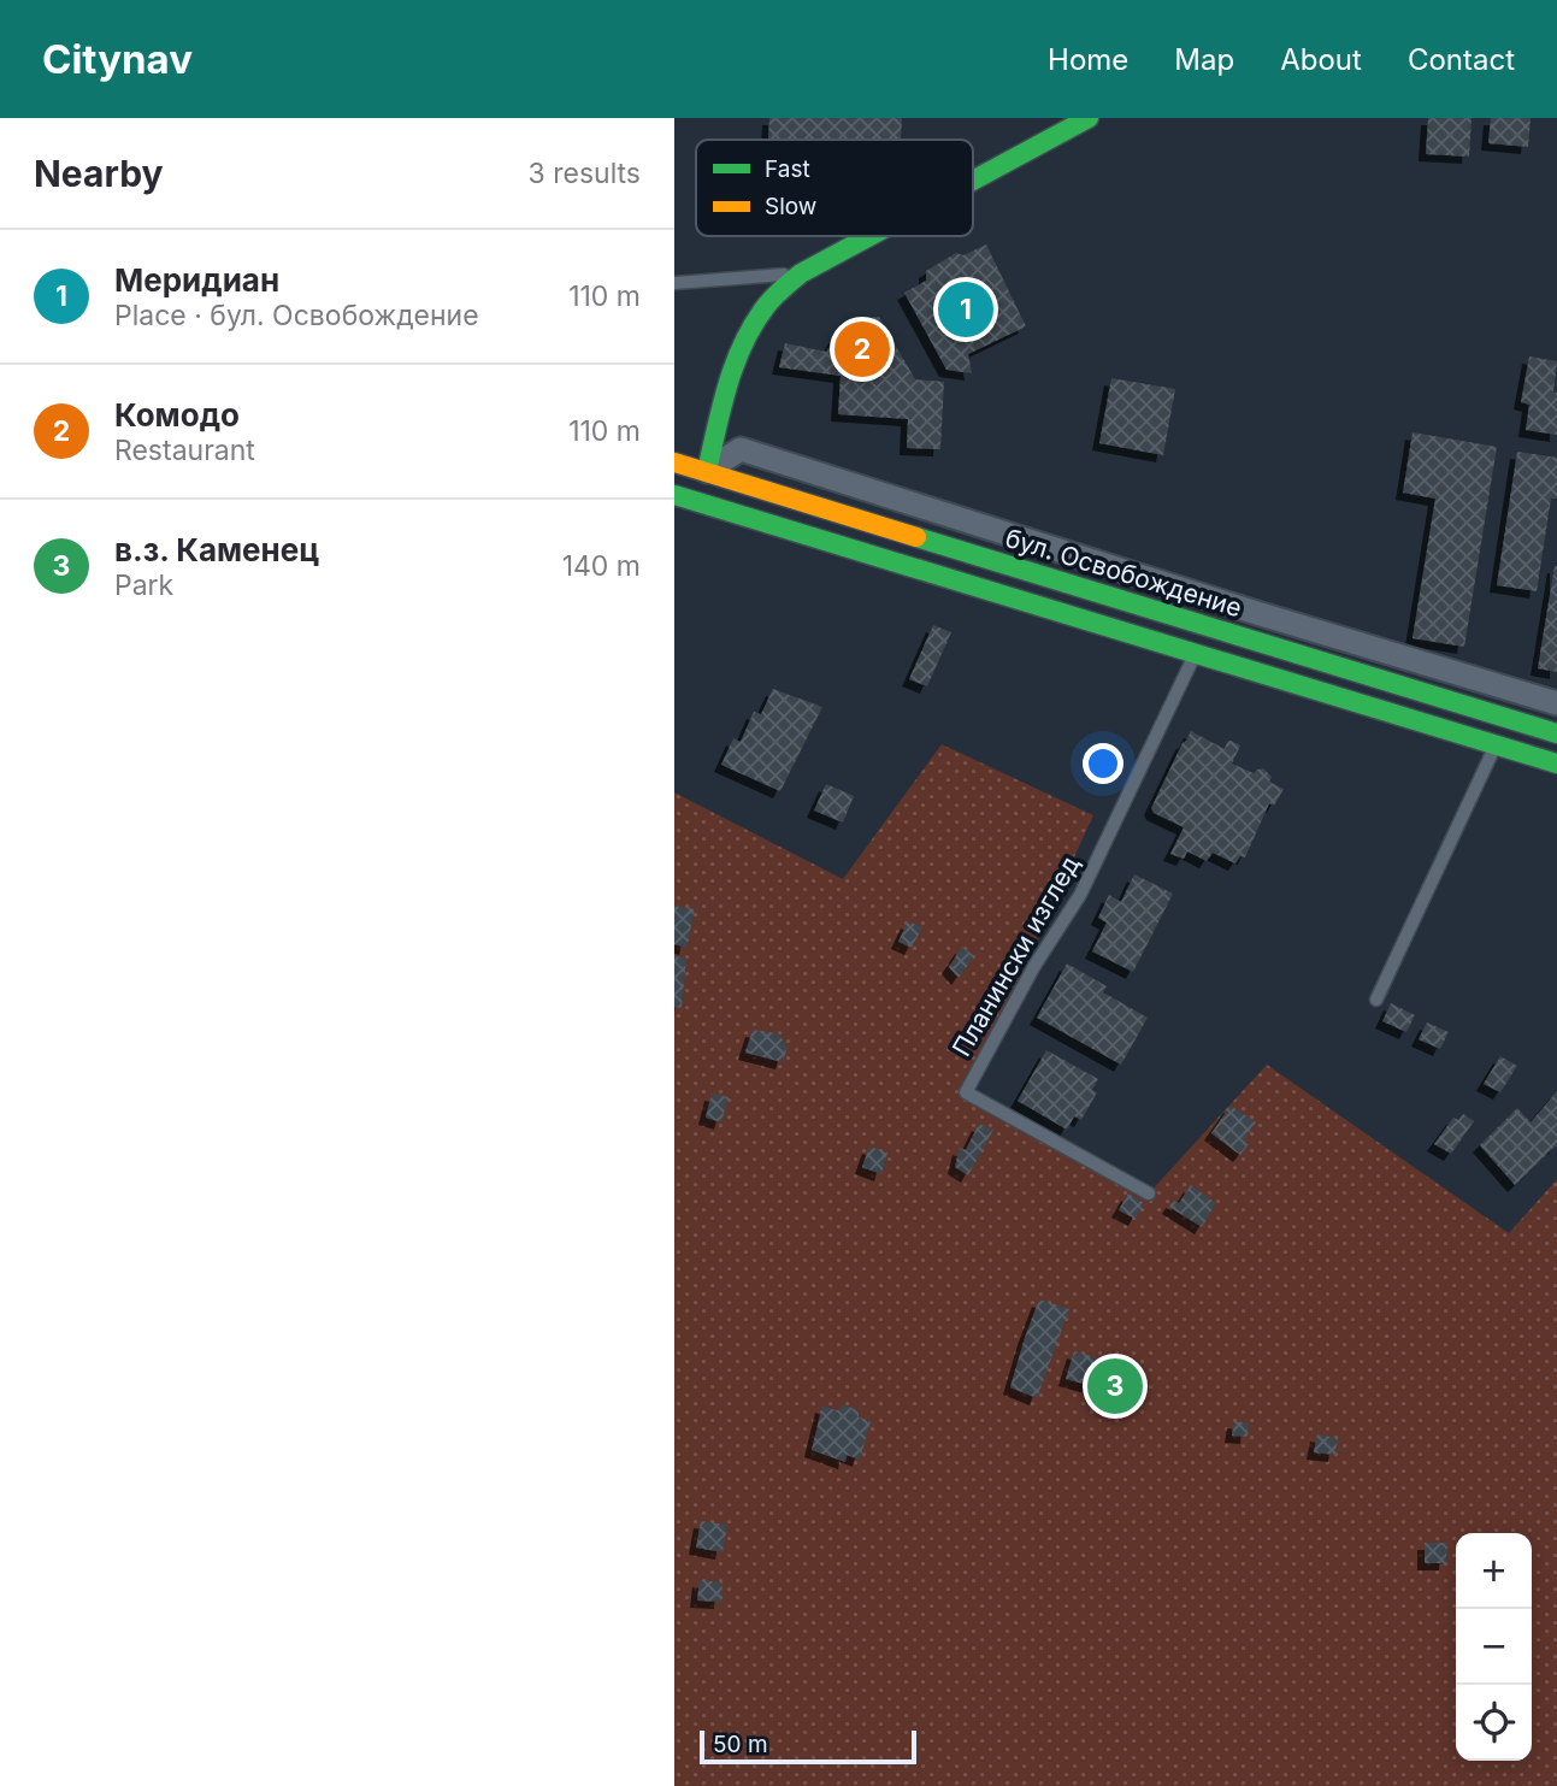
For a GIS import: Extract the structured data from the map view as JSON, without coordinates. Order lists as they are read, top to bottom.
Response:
{
  "streets": {
    "main road": ["бул. Освобождение"],
    "lane": ["Планински изглед"]
  },
  "legend": ["Fast", "Slow"],
  "scale_bar": "50 m",
  "page": {
    "header": "Citynav",
    "nav": [
      "Home",
      "Map",
      "About",
      "Contact"
    ],
    "heading": ["Nearby", "3 results"],
    "list": [
      {
        "mark": "1",
        "name": "Меридиан",
        "note": "Place · бул. Освобождение",
        "value": "110 m"
      },
      {
        "mark": "2",
        "name": "Комодо",
        "note": "Restaurant",
        "value": "110 m"
      },
      {
        "mark": "3",
        "name": "в.з. Каменец",
        "note": "Park",
        "value": "140 m"
      }
    ],
    "pins": ["1", "2", "3"],
    "map_buttons": ["+", "−"],
    "scale": "50 m"
  }
}
